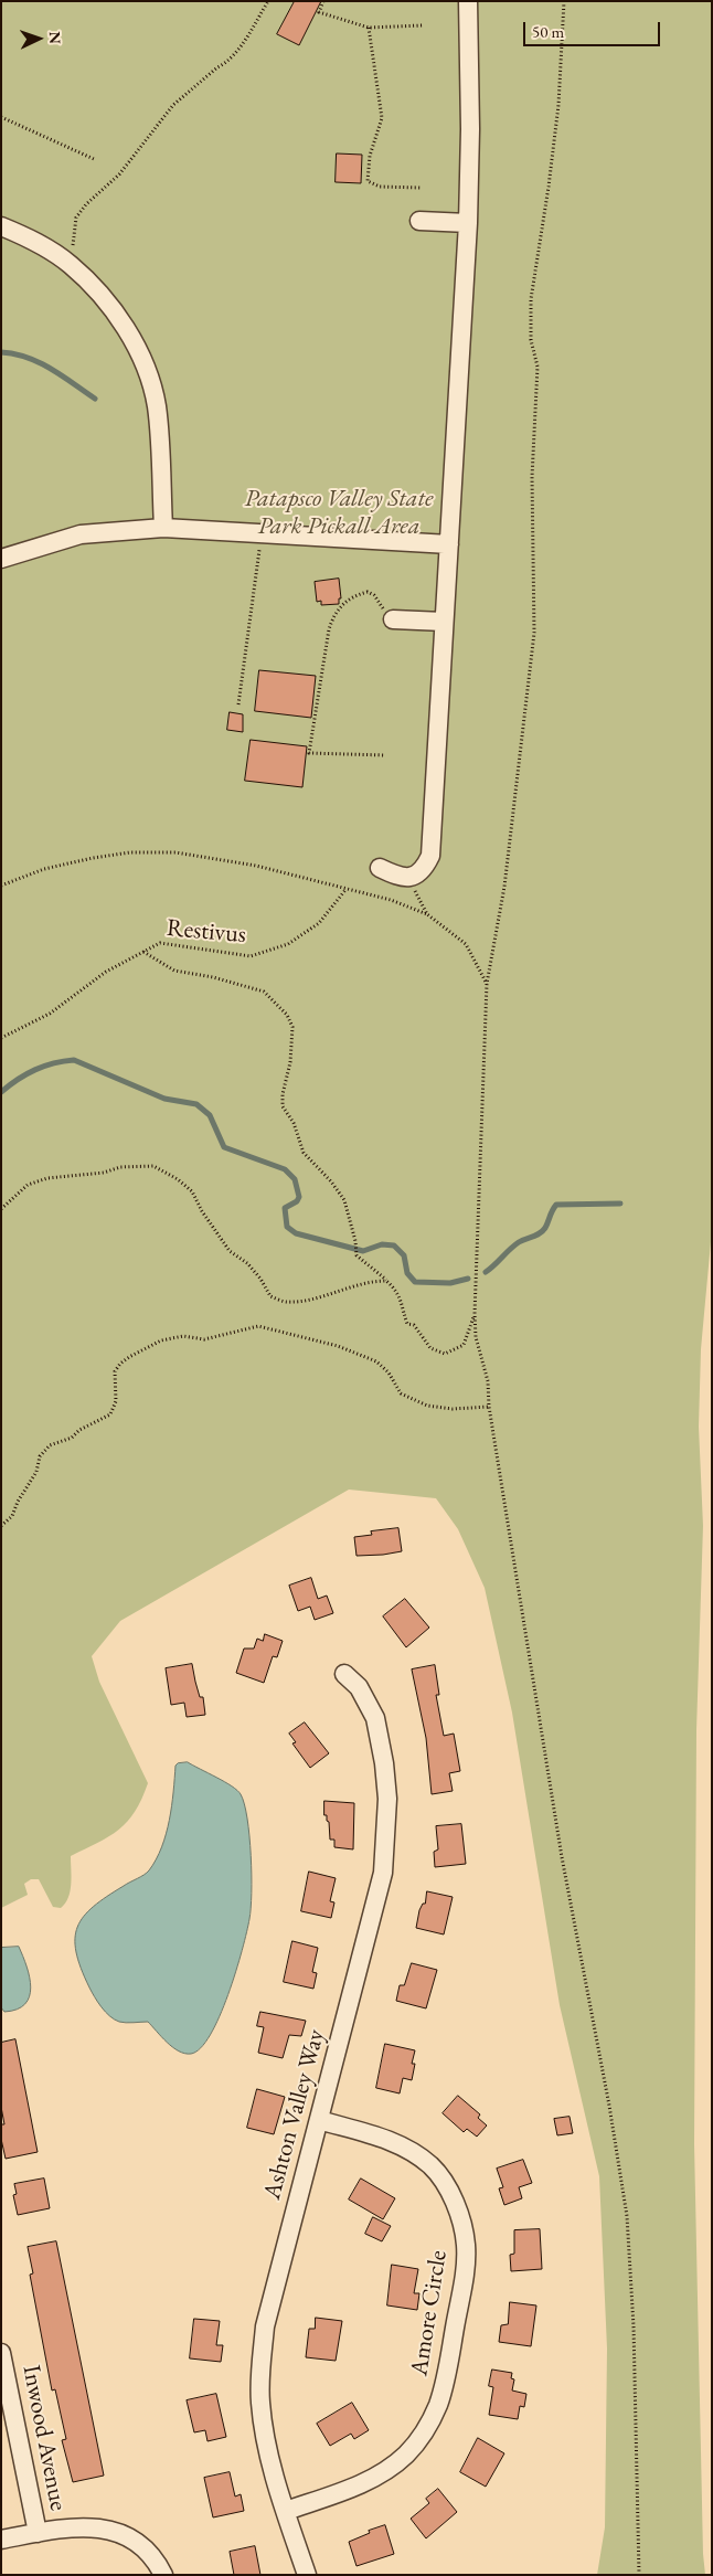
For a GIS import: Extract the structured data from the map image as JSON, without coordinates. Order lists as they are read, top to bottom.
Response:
{
  "streets": {
    "street": ["Ashton Valley Way", "Amore Circle", "Inwood Avenue"],
    "path": ["Restivus"]
  },
  "crossings": [
    ["Ashton Valley Way", "Amore Circle"]
  ],
  "parks": ["Patapsco Valley State Park Pickall Area"],
  "scale_bar": "50 m",
  "north": "right"
}
